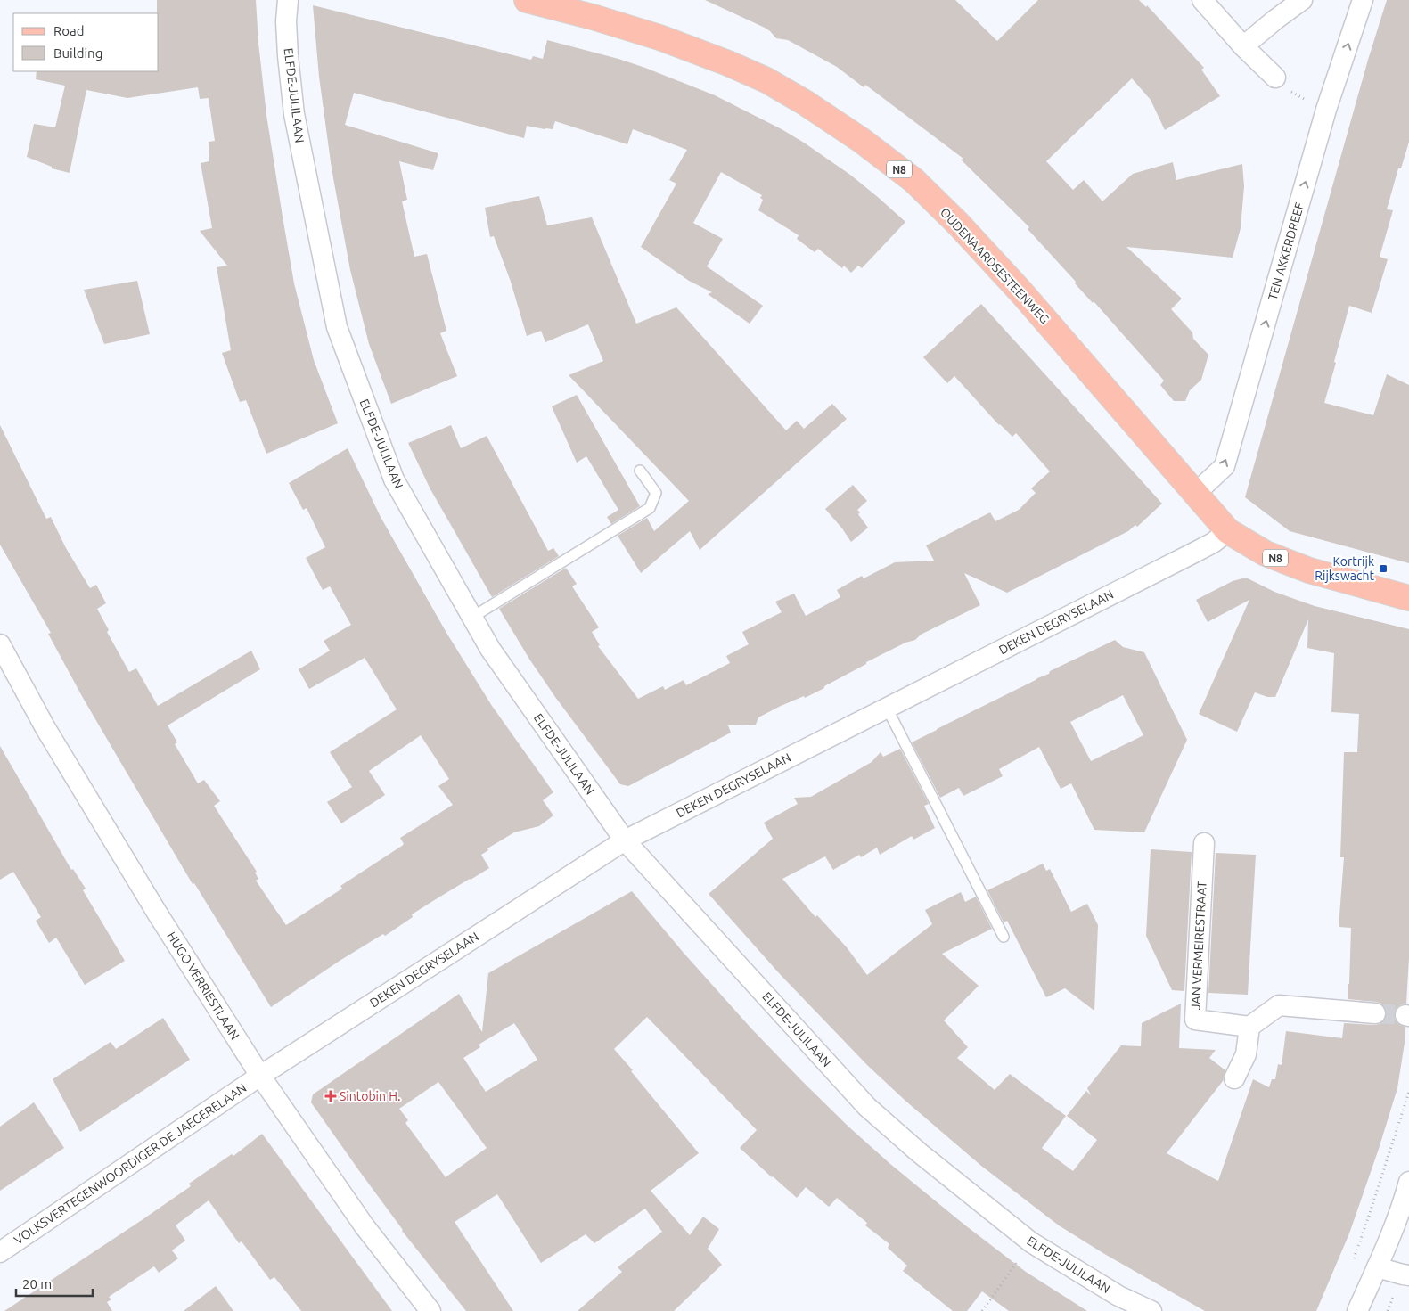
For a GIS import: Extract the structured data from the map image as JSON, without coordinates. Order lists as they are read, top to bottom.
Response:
{
  "streets": {
    "main road": ["N8", "OUDENAARDSESTEENWEG"],
    "street": [
      "ELFDE-JULILAAN",
      "TEN AKKERDREEF",
      "DEKEN DEGRYSELAAN",
      "JAN VERMEIRESTRAAT",
      "HUGO VERRIESTLAAN",
      "VOLKSVERTEGENWOORDIGER DE JAEGERELAAN"
    ]
  },
  "crossings": [
    ["ELFDE-JULILAAN", "DEKEN DEGRYSELAAN"],
    ["TEN AKKERDREEF", "OUDENAARDSESTEENWEG"],
    ["OUDENAARDSESTEENWEG", "DEKEN DEGRYSELAAN"],
    ["DEKEN DEGRYSELAAN", "HUGO VERRIESTLAAN"],
    ["DEKEN DEGRYSELAAN", "VOLKSVERTEGENWOORDIGER DE JAEGERELAAN"],
    ["HUGO VERRIESTLAAN", "VOLKSVERTEGENWOORDIGER DE JAEGERELAAN"]
  ],
  "one_way": ["TEN AKKERDREEF"],
  "places": {
    "transit": ["Kortrijk Rijkswacht"],
    "health": ["Sintobin H."]
  },
  "legend": ["Road", "Building"],
  "scale_bar": "20 m"
}
